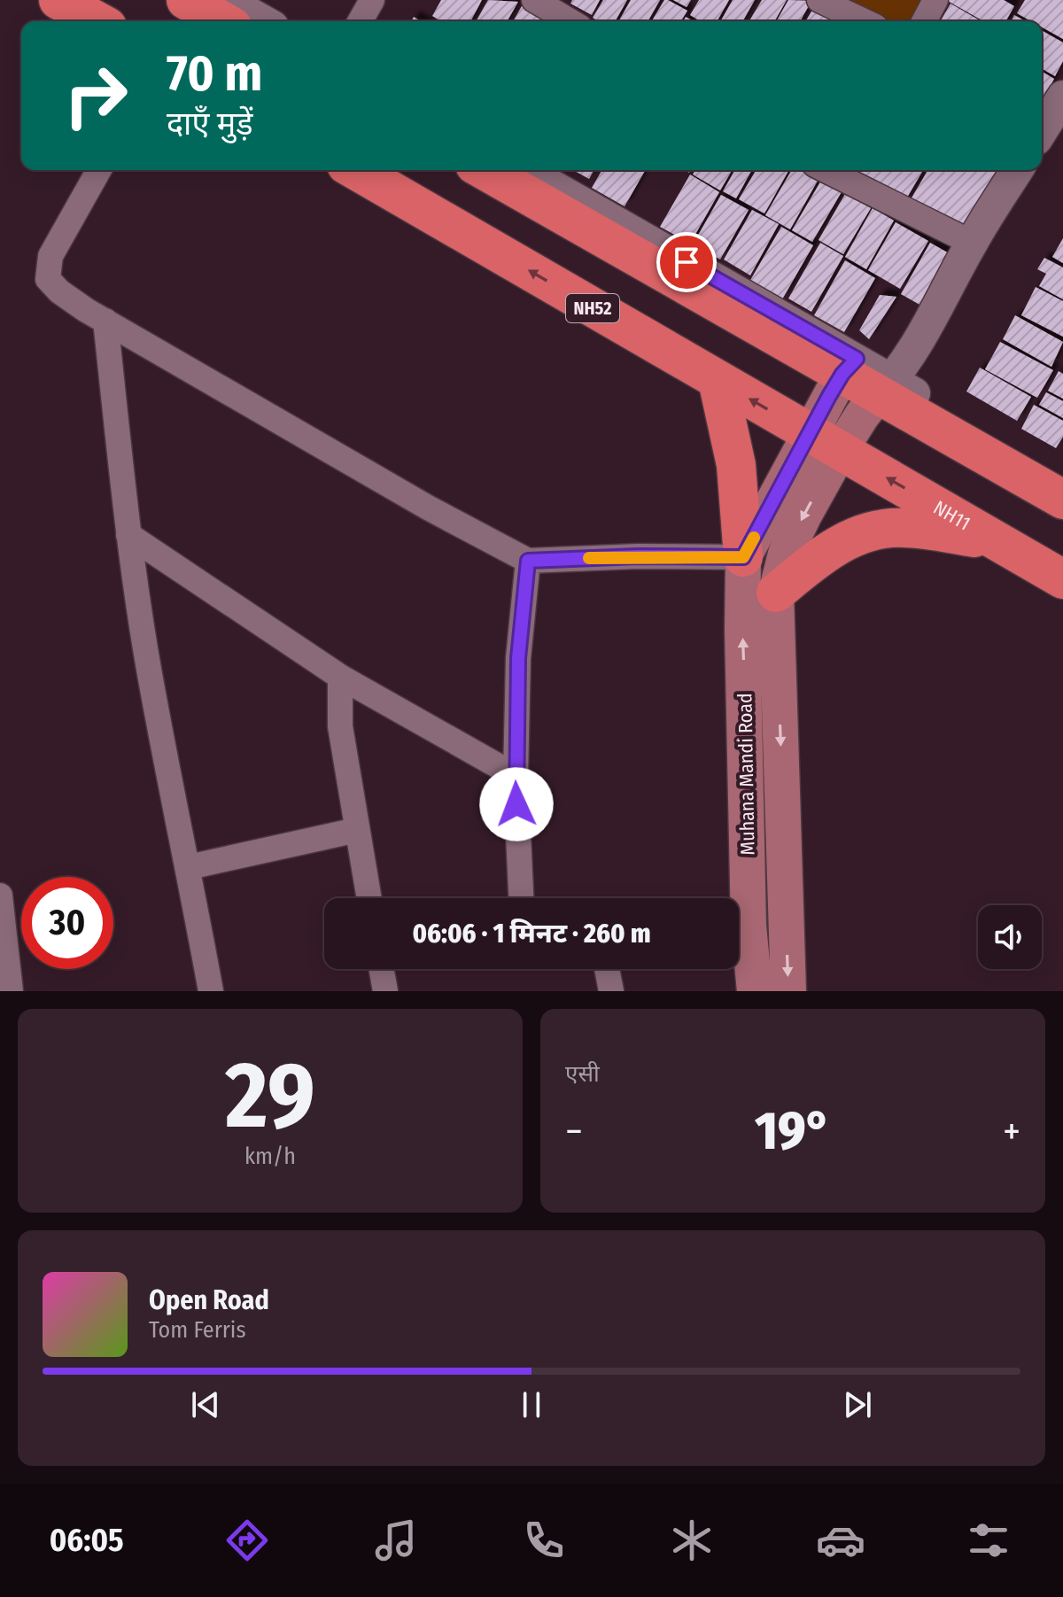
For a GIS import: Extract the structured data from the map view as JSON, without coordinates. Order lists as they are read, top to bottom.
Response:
{
  "streets": {
    "highway": ["NH52", "NH11"],
    "main road": ["Muhana Mandi Road"]
  },
  "crossings": [
    ["NH52", "NH11"]
  ],
  "page": {
    "turn": ["70 m", "दाएँ मुड़ें"],
    "limit": "30",
    "trip": "06:06 · 1 मिनट · 260 m",
    "tile": [
      ["29", "km/h"],
      "एसी"
    ],
    "heat": ["−", "19°", "+"],
    "song": ["Open Road", "Tom Ferris"],
    "tabs": "06:05"
  }
}
